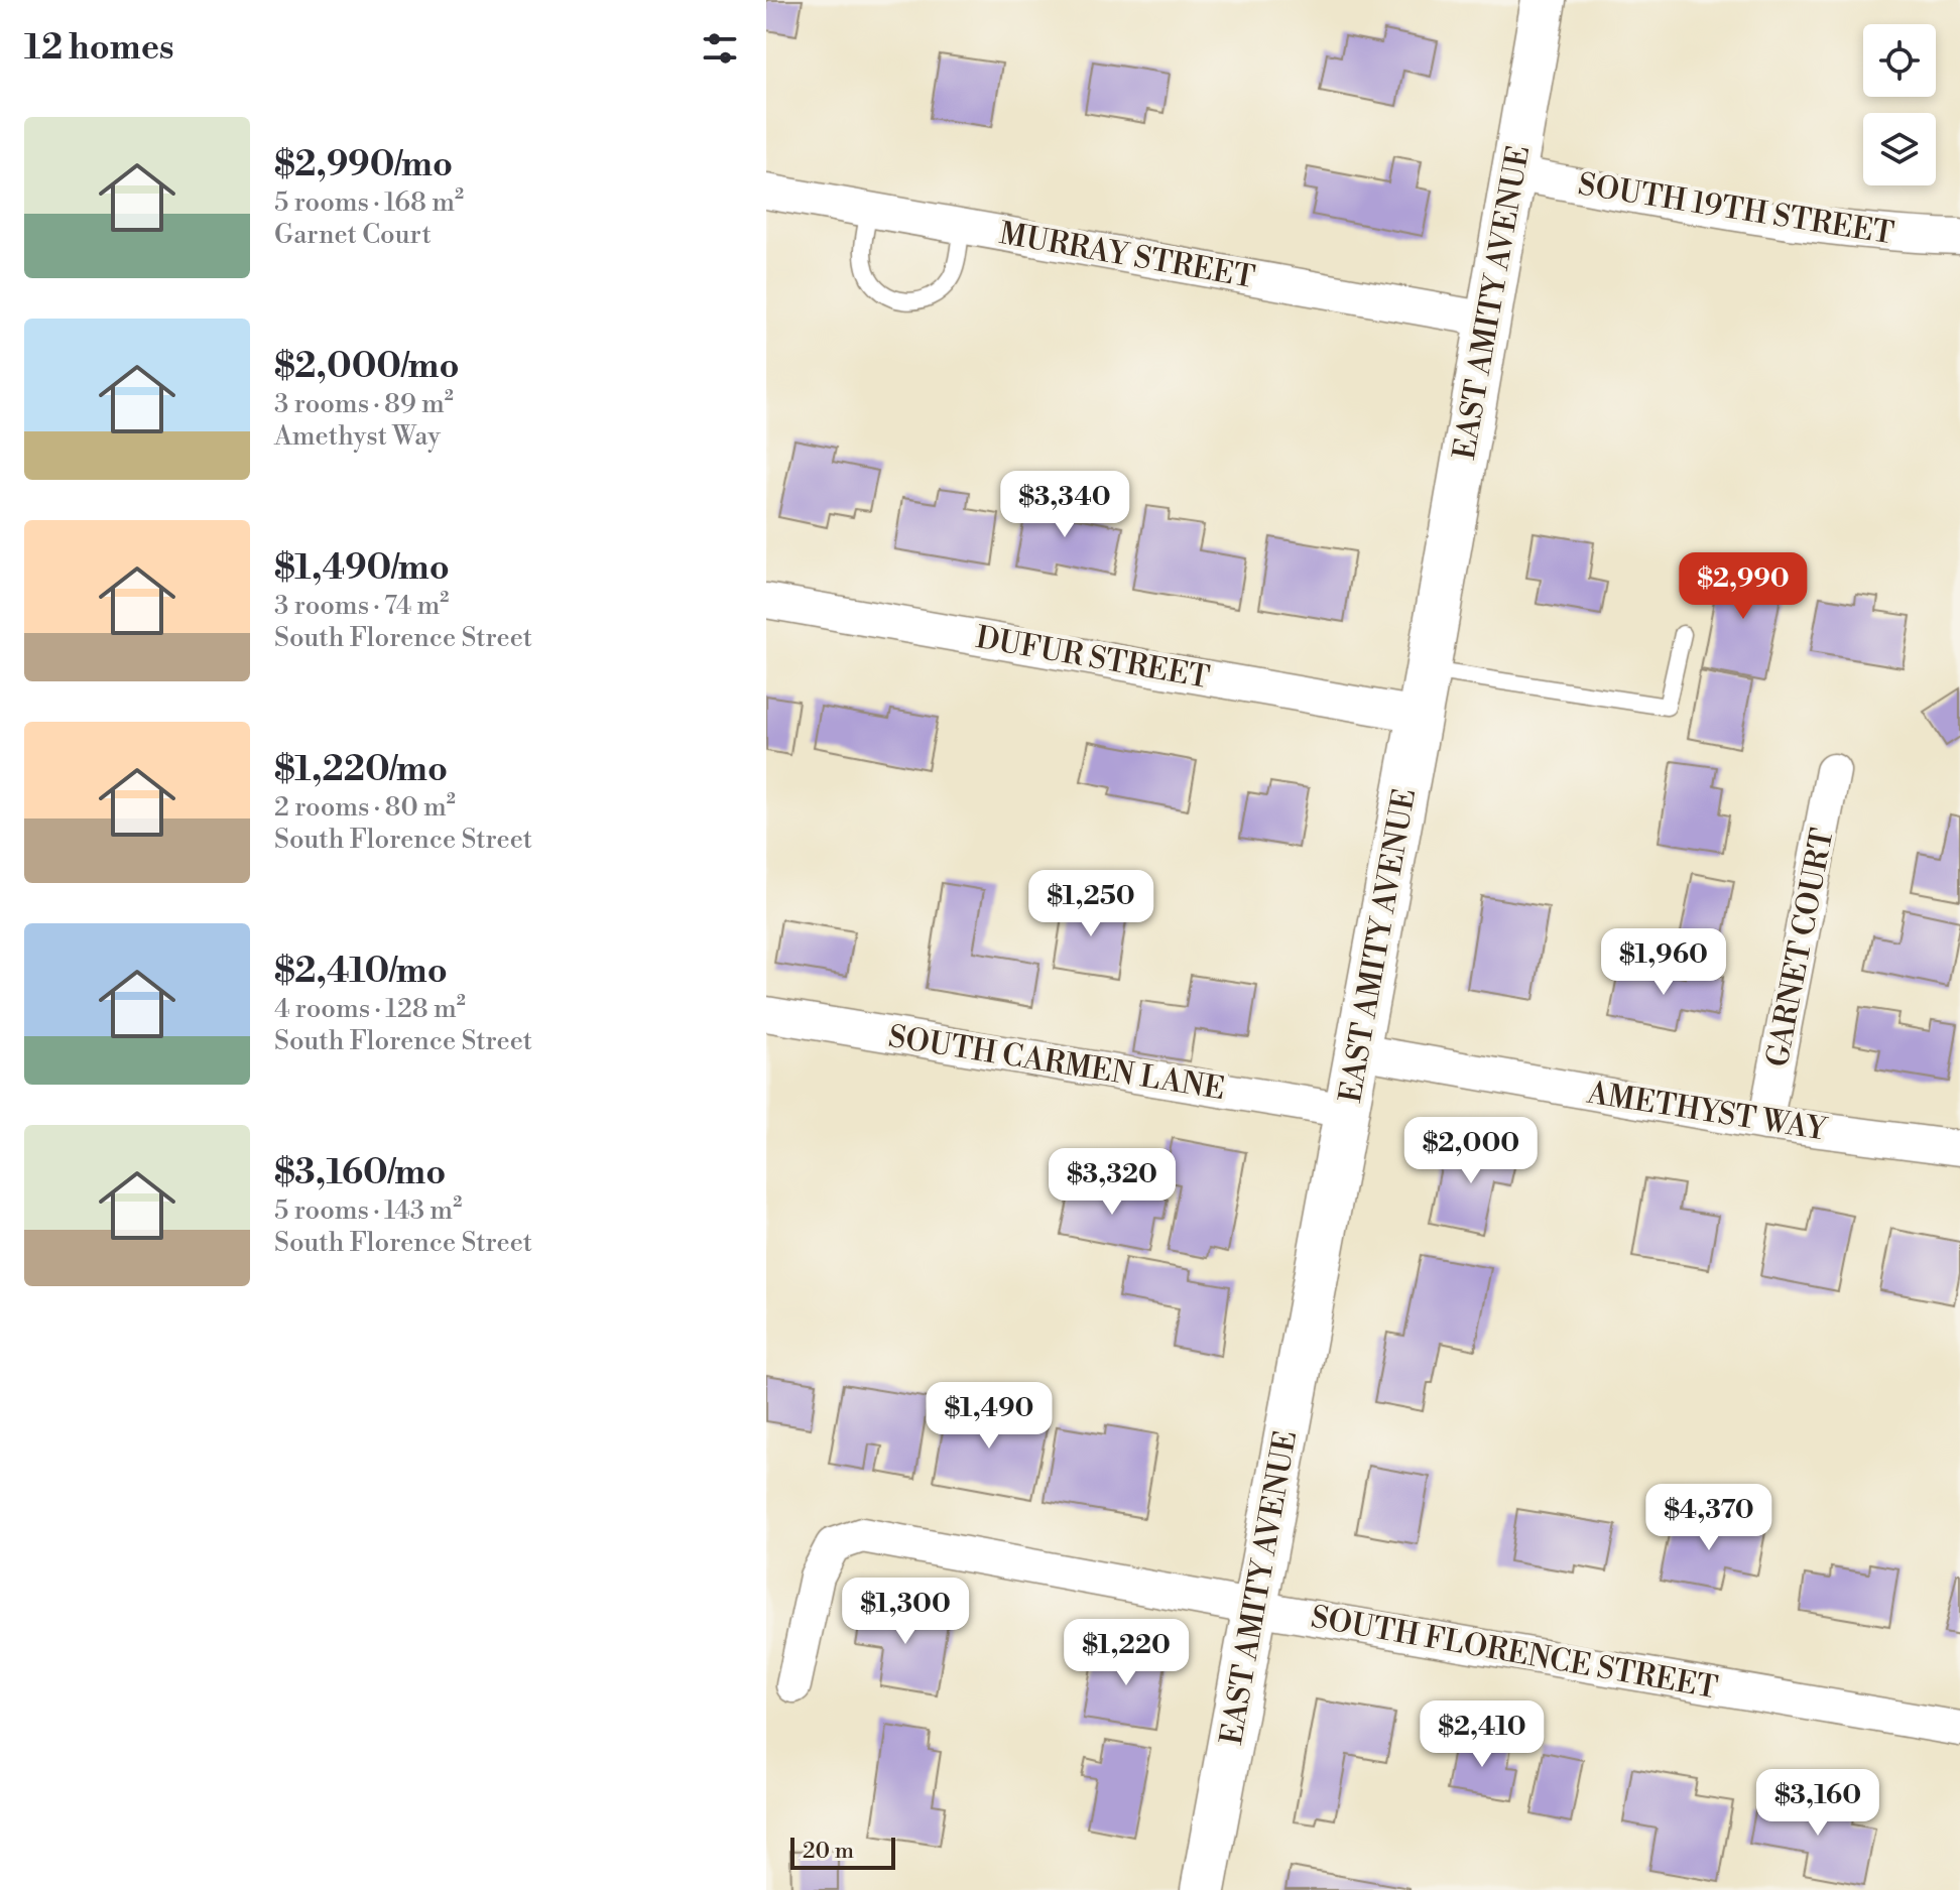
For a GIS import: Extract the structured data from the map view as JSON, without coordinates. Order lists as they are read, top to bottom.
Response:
{
  "streets": {
    "main road": ["EAST AMITY AVENUE"],
    "street": [
      "SOUTH 19TH STREET",
      "MURRAY STREET",
      "DUFUR STREET",
      "GARNET COURT",
      "SOUTH CARMEN LANE",
      "AMETHYST WAY",
      "SOUTH FLORENCE STREET"
    ]
  },
  "crossings": [
    ["SOUTH 19TH STREET", "EAST AMITY AVENUE"],
    ["MURRAY STREET", "EAST AMITY AVENUE"],
    ["EAST AMITY AVENUE", "DUFUR STREET"],
    ["EAST AMITY AVENUE", "SOUTH CARMEN LANE"],
    ["EAST AMITY AVENUE", "AMETHYST WAY"],
    ["EAST AMITY AVENUE", "SOUTH FLORENCE STREET"],
    ["GARNET COURT", "AMETHYST WAY"]
  ],
  "scale_bar": "20 m",
  "page": {
    "heading": "12 homes",
    "list": [
      {
        "name": "$2,990/mo",
        "note": "5 rooms · 168 m² · Garnet Court"
      },
      {
        "name": "$2,000/mo",
        "note": "3 rooms · 89 m² · Amethyst Way"
      },
      {
        "name": "$1,490/mo",
        "note": "3 rooms · 74 m² · South Florence Street"
      },
      {
        "name": "$1,220/mo",
        "note": "2 rooms · 80 m² · South Florence Street"
      },
      {
        "name": "$2,410/mo",
        "note": "4 rooms · 128 m² · South Florence Street"
      },
      {
        "name": "$3,160/mo",
        "note": "5 rooms · 143 m² · South Florence Street"
      }
    ],
    "price": [
      "$3,340",
      "$2,990",
      "$1,250",
      "$1,960",
      "$2,000",
      "$3,320",
      "$1,490",
      "$4,370",
      "$1,300",
      "$1,220",
      "$2,410",
      "$3,160"
    ],
    "scale": "20 m"
  }
}
